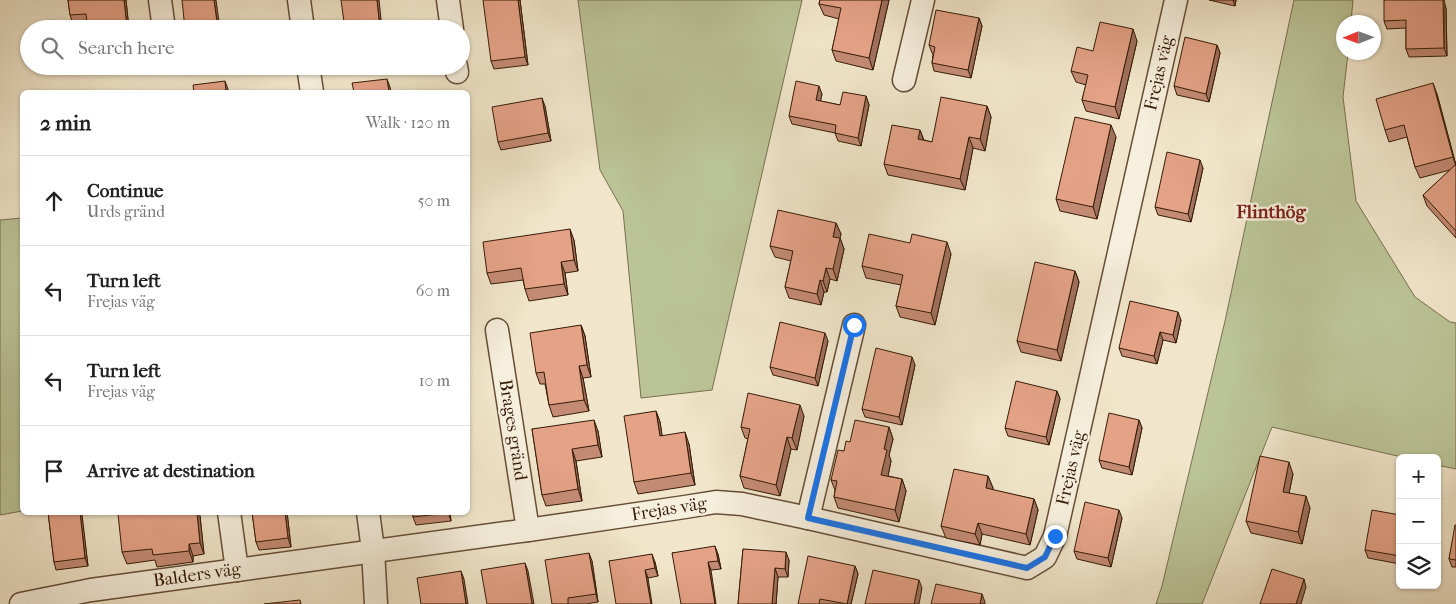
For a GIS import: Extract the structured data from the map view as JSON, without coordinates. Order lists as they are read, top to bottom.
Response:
{
  "streets": {
    "street": ["Frejas väg", "Brages gränd", "Balders väg"]
  },
  "crossings": [
    ["Frejas väg", "Brages gränd"],
    ["Frejas väg", "Balders väg"]
  ],
  "districts": ["Flinthög"],
  "north": "left",
  "page": {
    "search": "Search here",
    "heading": ["2 min", "Walk · 120 m"],
    "list": [
      ["Continue", "Urds gränd", "50 m"],
      ["Turn left", "Frejas väg", "60 m"],
      ["Turn left", "Frejas väg", "10 m"],
      "Arrive at destination"
    ],
    "map_buttons": ["+", "−"]
  }
}
